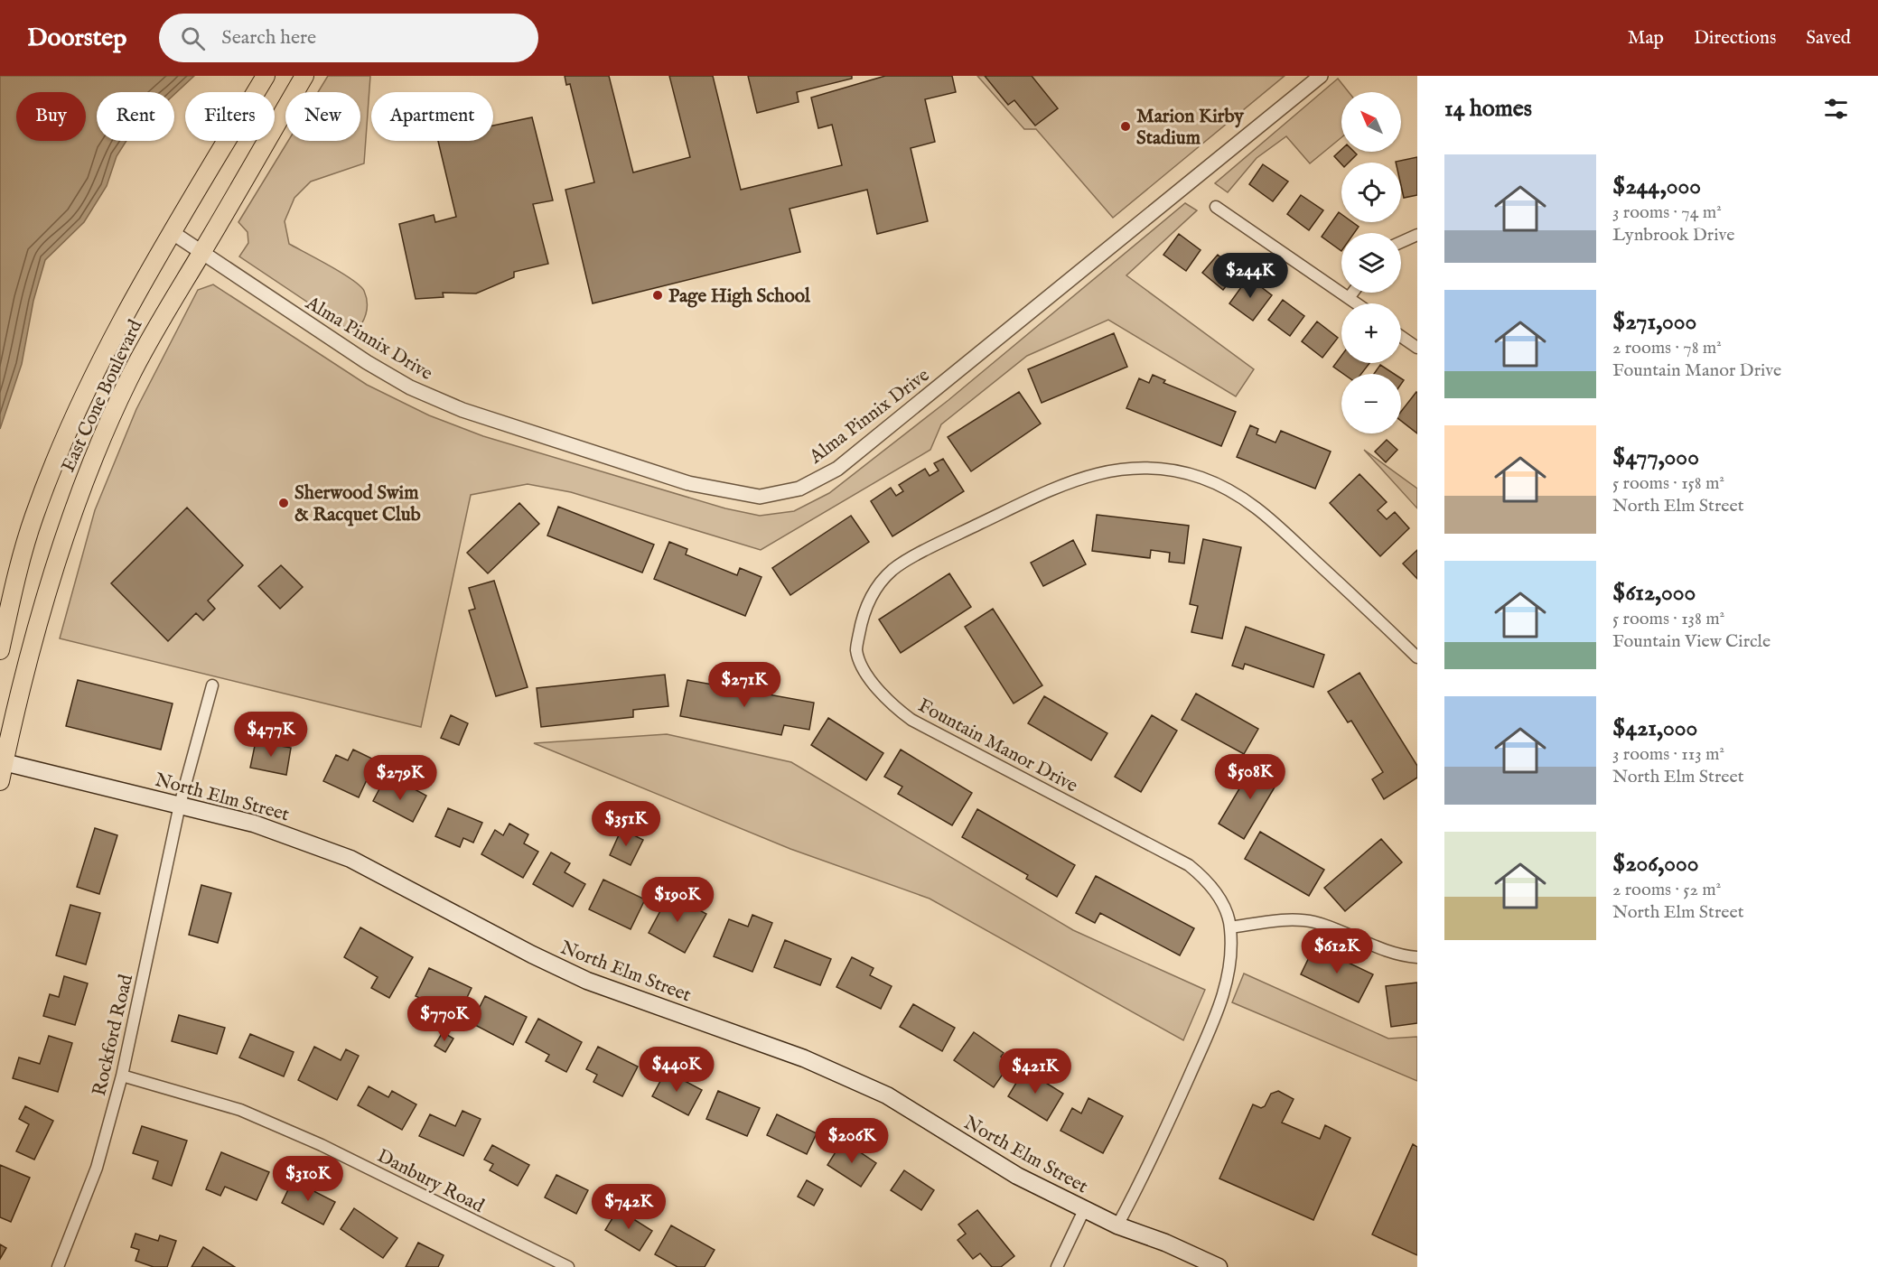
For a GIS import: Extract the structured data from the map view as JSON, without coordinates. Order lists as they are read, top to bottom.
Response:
{
  "streets": {
    "main road": ["East Cone Boulevard", "North Elm Street"],
    "street": [
      "Alma Pinnix Drive",
      "Fountain Manor Drive",
      "Rockford Road",
      "Danbury Road"
    ]
  },
  "crossings": [
    ["Alma Pinnix Drive", "East Cone Boulevard"],
    ["East Cone Boulevard", "North Elm Street"],
    ["Fountain Manor Drive", "North Elm Street"],
    ["North Elm Street", "Rockford Road"],
    ["Rockford Road", "Danbury Road"]
  ],
  "places": ["Marion Kirby Stadium", "Page High School", "Sherwood Swim & Racquet Club"],
  "north": "top left",
  "page": {
    "header": "Doorstep",
    "search": "Search here",
    "nav": ["Map", "Directions", "Saved"],
    "heading": "14 homes",
    "map_buttons": ["+", "−"],
    "chip": [
      "Buy",
      "Rent",
      "Filters",
      "New",
      "Apartment"
    ],
    "list": [
      {
        "name": "$244,000",
        "note": "3 rooms · 74 m² · Lynbrook Drive"
      },
      {
        "name": "$271,000",
        "note": "2 rooms · 78 m² · Fountain Manor Drive"
      },
      {
        "name": "$477,000",
        "note": "5 rooms · 158 m² · North Elm Street"
      },
      {
        "name": "$612,000",
        "note": "5 rooms · 138 m² · Fountain View Circle"
      },
      {
        "name": "$421,000",
        "note": "3 rooms · 113 m² · North Elm Street"
      },
      {
        "name": "$206,000",
        "note": "2 rooms · 52 m² · North Elm Street"
      }
    ],
    "price": [
      "$244K",
      "$271K",
      "$477K",
      "$508K",
      "$279K",
      "$351K",
      "$190K",
      "$612K",
      "$770K",
      "$440K",
      "$421K",
      "$206K",
      "$310K",
      "$742K"
    ]
  }
}
